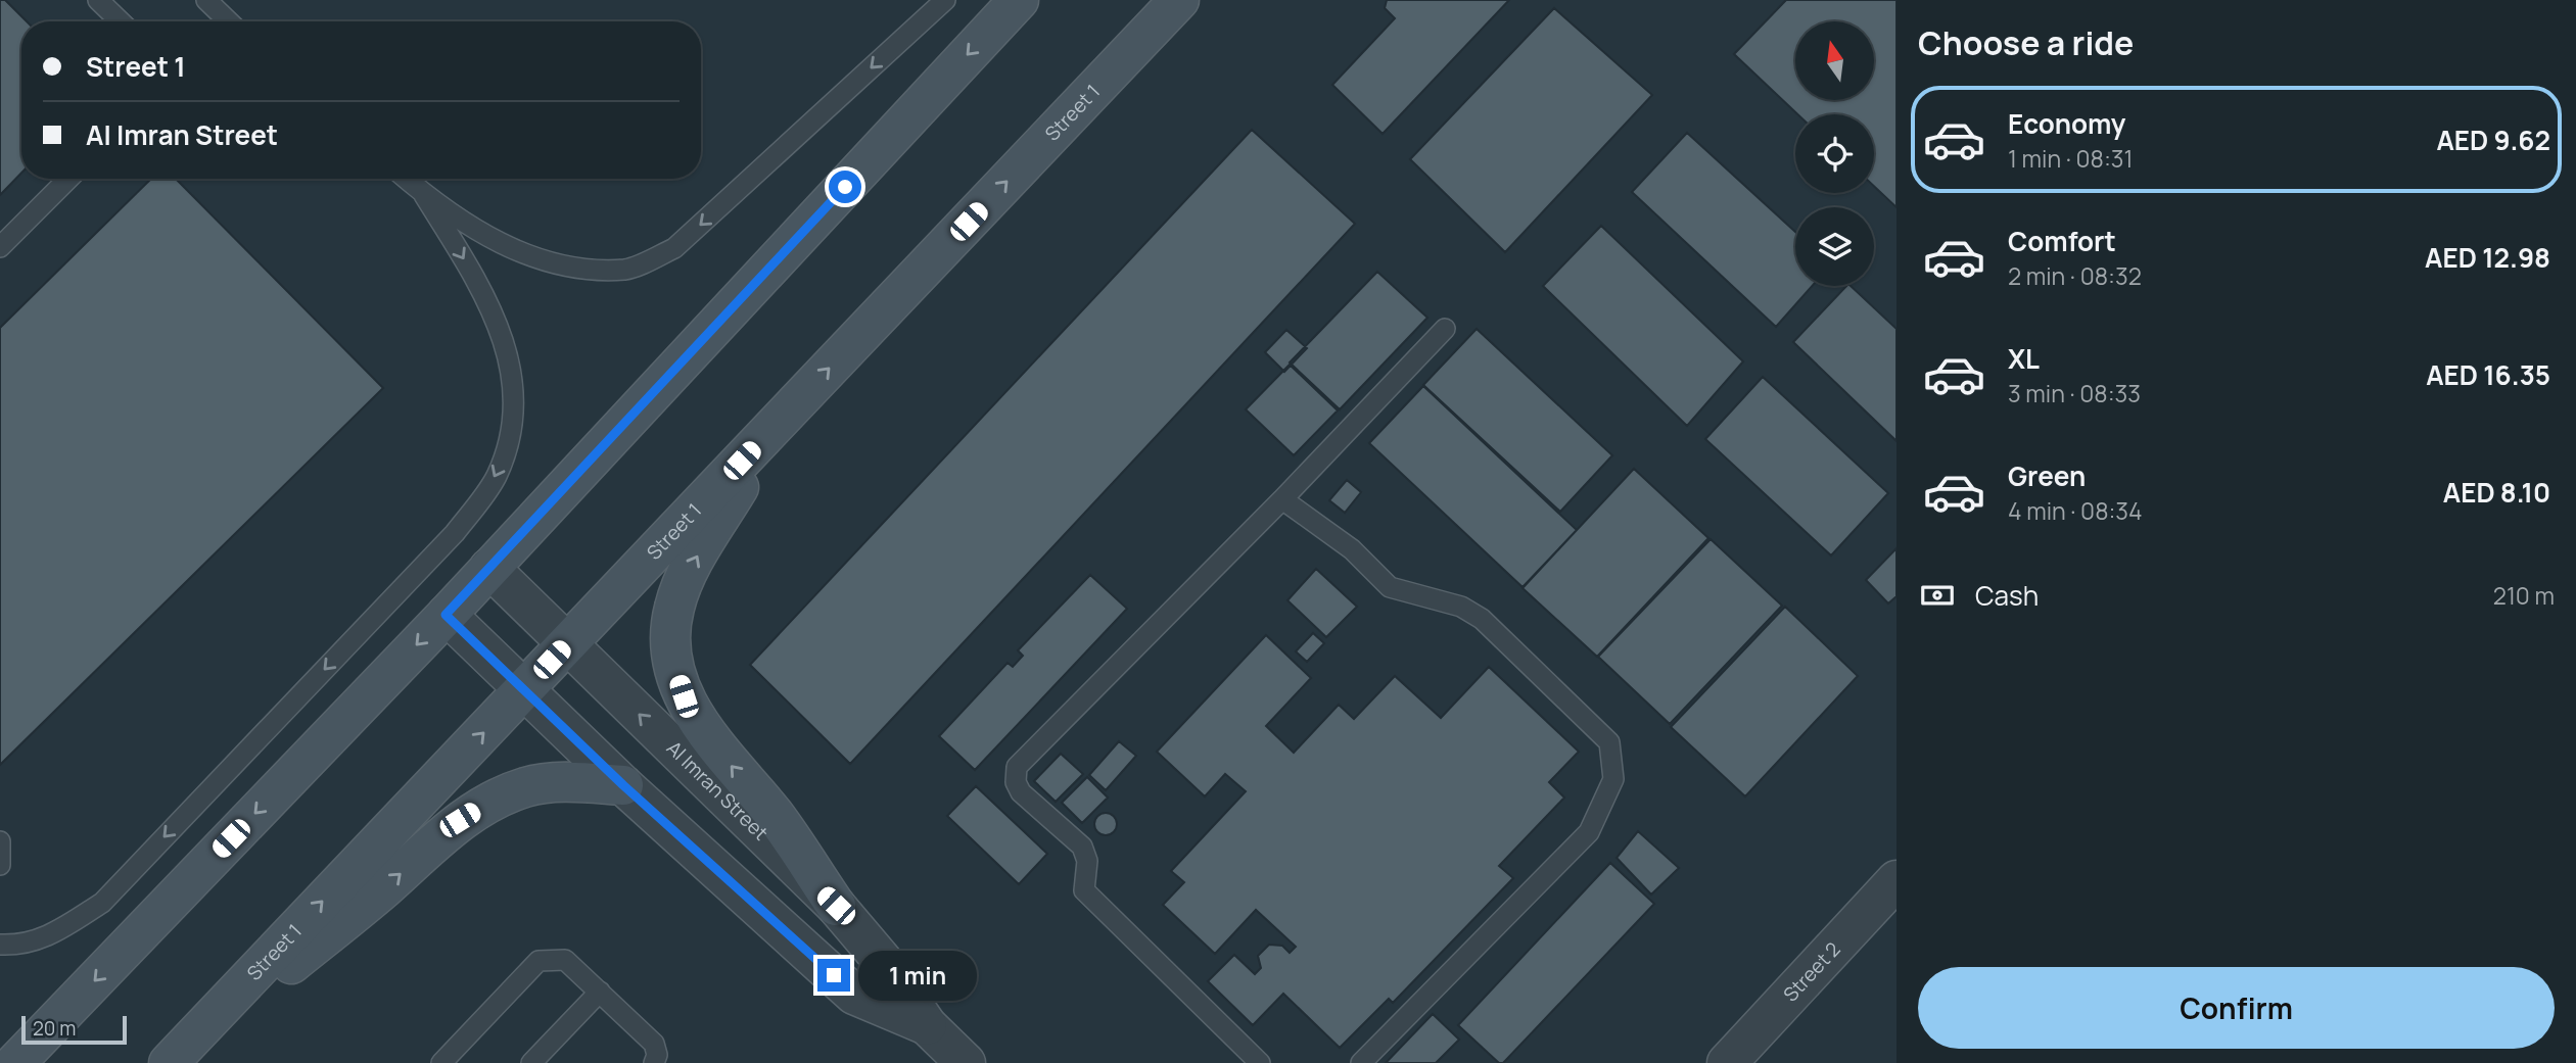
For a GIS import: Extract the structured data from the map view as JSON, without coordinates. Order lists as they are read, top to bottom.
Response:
{
  "streets": {
    "street": ["Street 1", "Al Imran Street", "Street 2"]
  },
  "crossings": [
    ["Street 1", "Al Imran Street"]
  ],
  "scale_bar": "20 m",
  "north": "top",
  "page": {
    "heading": "Choose a ride",
    "banner": ["Street 1", "Al Imran Street"],
    "list": [
      {
        "name": "Economy",
        "note": "1 min · 08:31",
        "value": "AED 9.62"
      },
      {
        "name": "Comfort",
        "note": "2 min · 08:32",
        "value": "AED 12.98"
      },
      {
        "name": "XL",
        "note": "3 min · 08:33",
        "value": "AED 16.35"
      },
      {
        "name": "Green",
        "note": "4 min · 08:34",
        "value": "AED 8.10"
      }
    ],
    "pay": ["Cash", "210 m"],
    "bubble": "1 min",
    "buttons": "Confirm",
    "scale": "20 m"
  }
}
